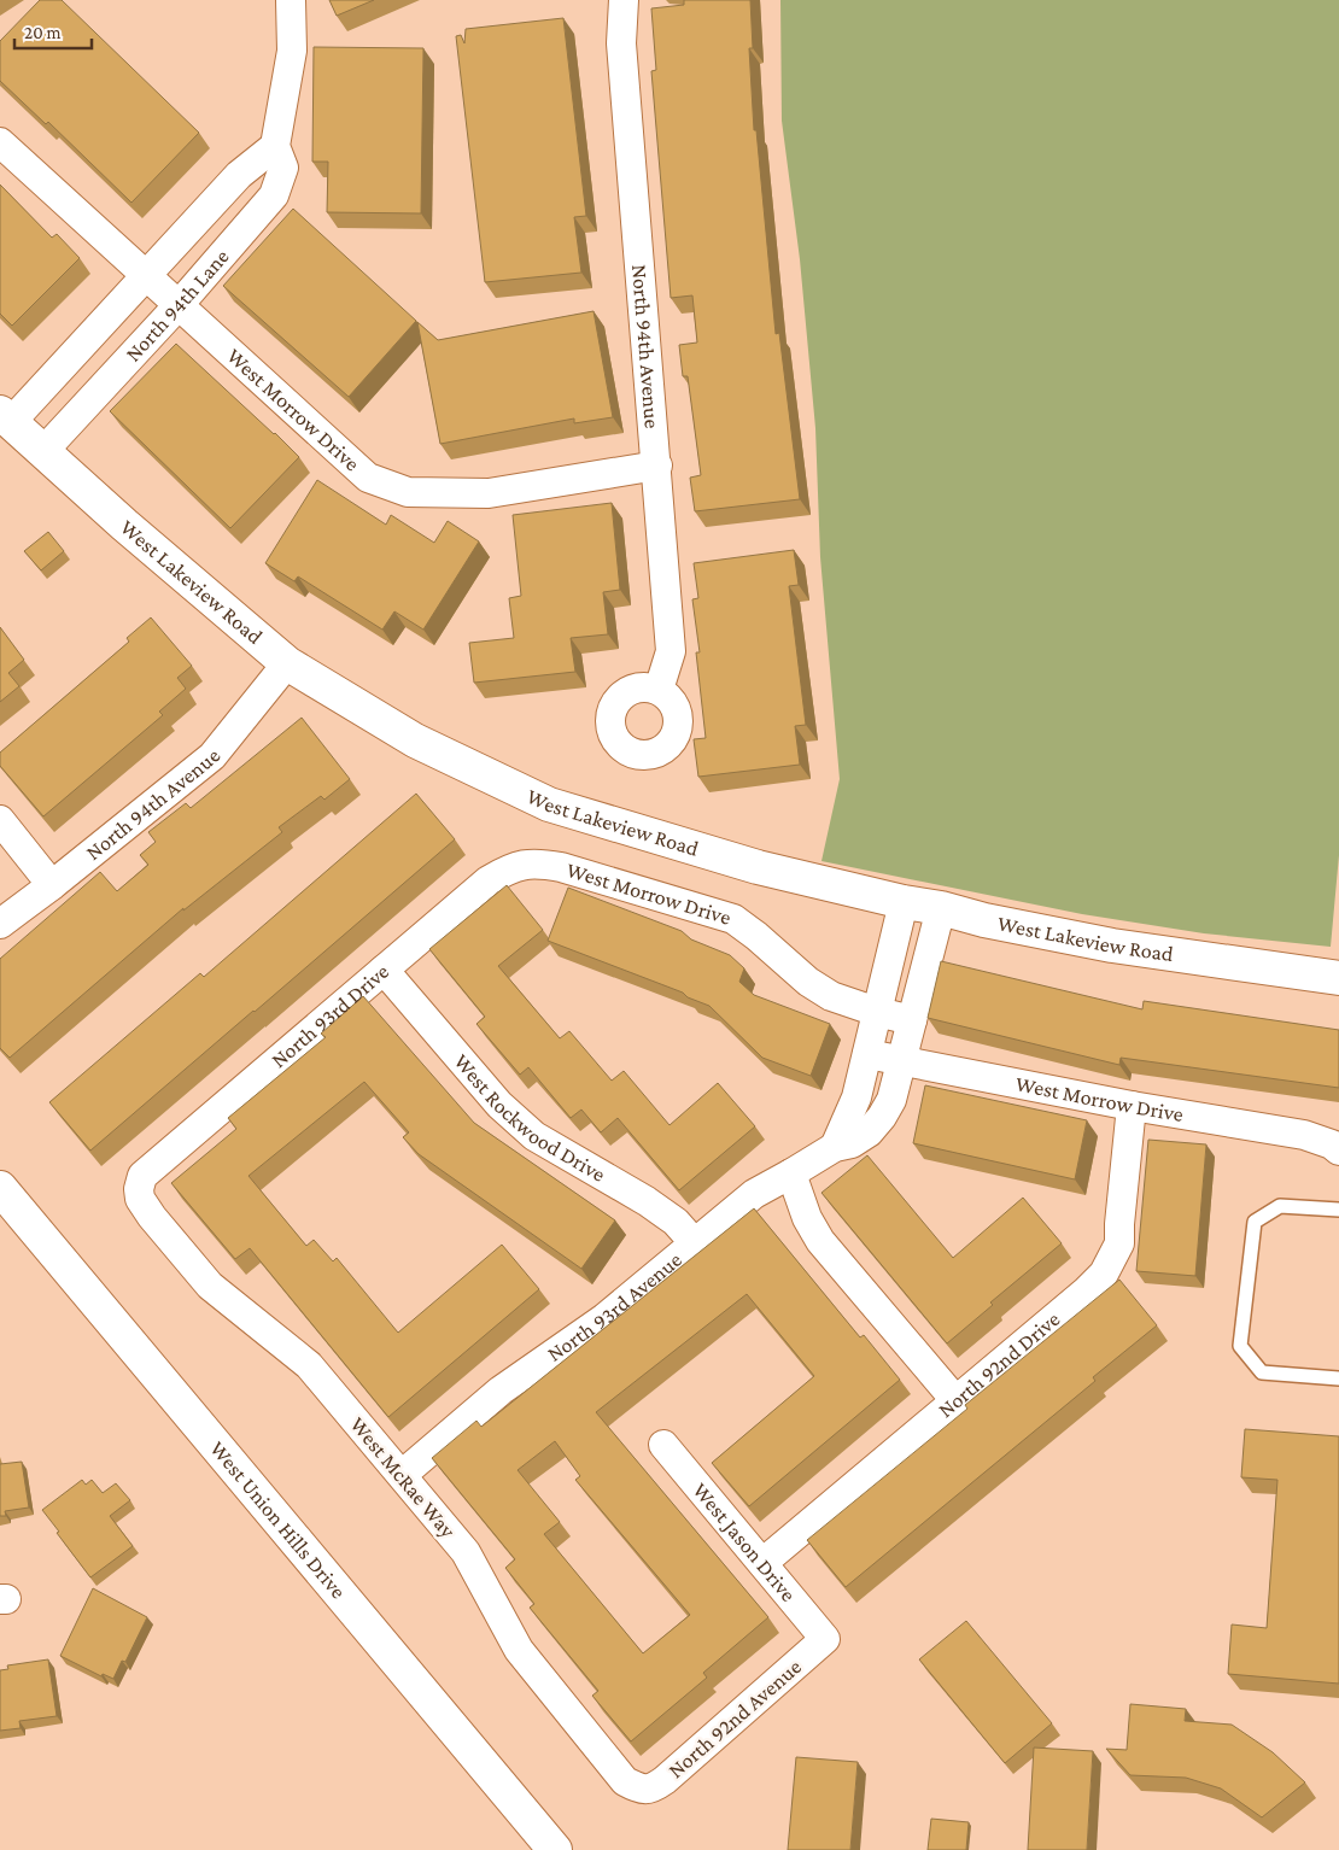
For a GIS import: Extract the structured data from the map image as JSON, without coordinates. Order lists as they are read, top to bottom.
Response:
{
  "streets": {
    "street": [
      "North 94th Lane",
      "North 94th Avenue",
      "West Morrow Drive",
      "West Lakeview Road",
      "North 93rd Drive",
      "West Rockwood Drive",
      "North 93rd Avenue",
      "North 92nd Drive",
      "West McRae Way",
      "West Union Hills Drive",
      "West Jason Drive",
      "North 92nd Avenue"
    ]
  },
  "crossings": [
    ["North 94th Lane", "West Morrow Drive"],
    ["North 94th Lane", "West Lakeview Road"],
    ["North 94th Avenue", "West Morrow Drive"],
    ["North 94th Avenue", "West Lakeview Road"],
    ["West Morrow Drive", "North 93rd Drive"],
    ["West Morrow Drive", "North 93rd Avenue"],
    ["West Morrow Drive", "North 92nd Drive"],
    ["West Lakeview Road", "North 93rd Avenue"],
    ["North 93rd Drive", "West Rockwood Drive"],
    ["North 93rd Drive", "West McRae Way"],
    ["West Rockwood Drive", "North 93rd Avenue"],
    ["North 93rd Avenue", "West McRae Way"],
    ["North 92nd Drive", "West Jason Drive"],
    ["West McRae Way", "North 92nd Avenue"],
    ["West Jason Drive", "North 92nd Avenue"]
  ],
  "scale_bar": "20 m"
}
